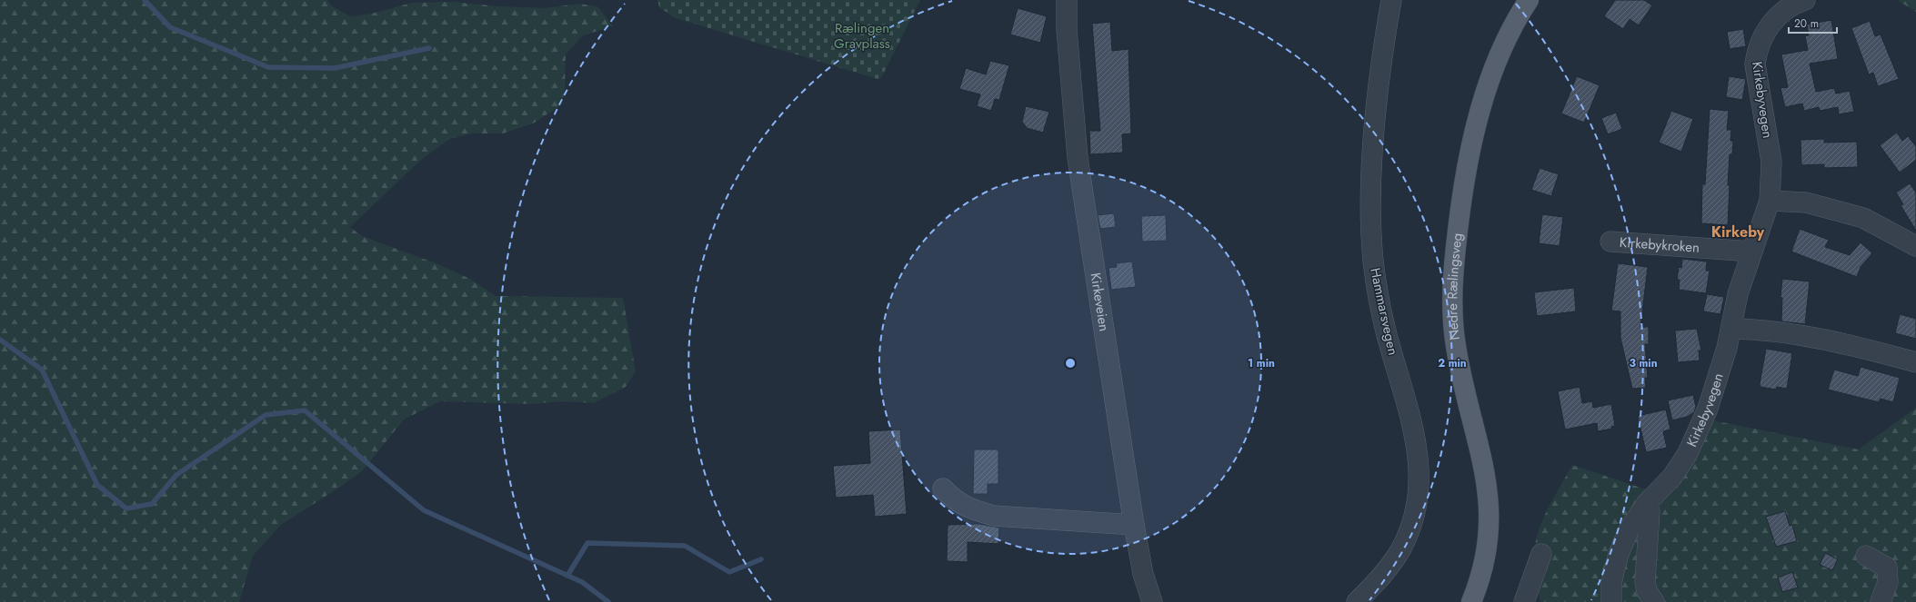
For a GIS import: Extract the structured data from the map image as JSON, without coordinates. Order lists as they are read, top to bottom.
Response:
{
  "streets": {
    "main road": ["Nedre Rælingsveg"],
    "street": [
      "Kirkebyvegen",
      "Kirkebykroken",
      "Kirkeveien",
      "Hammarsvegen"
    ]
  },
  "crossings": [
    ["Kirkebyvegen", "Kirkebykroken"]
  ],
  "districts": ["Kirkeby"],
  "parks": ["Rælingen Gravplass"],
  "scale_bar": "20 m",
  "rings": ["1 min", "2 min", "3 min"]
}
